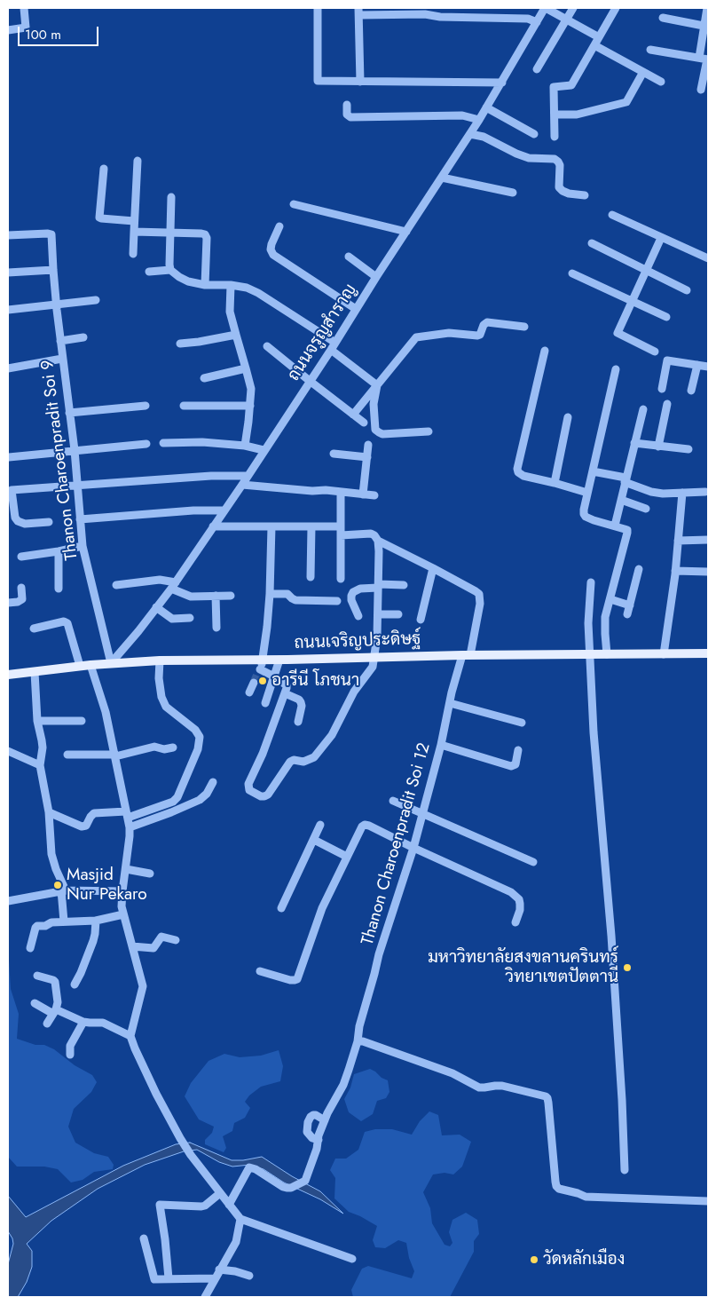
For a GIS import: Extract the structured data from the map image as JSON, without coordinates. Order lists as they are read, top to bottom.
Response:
{
  "streets": {
    "main road": ["ถนนเจริญประดิษฐ์"],
    "street": ["ถนนจรูญสำราญ", "Thanon Charoenpradit Soi 9", "Thanon Charoenpradit Soi 12"]
  },
  "crossings": [
    ["ถนนจรูญสำราญ", "Thanon Charoenpradit Soi 9"],
    ["ถนนจรูญสำราญ", "ถนนเจริญประดิษฐ์"],
    ["Thanon Charoenpradit Soi 9", "ถนนเจริญประดิษฐ์"],
    ["ถนนเจริญประดิษฐ์", "Thanon Charoenpradit Soi 12"]
  ],
  "places": [
    "อารีนี โภชนา",
    "Masjid Nur Pekaro",
    "มหาวิทยาลัยสงขลานครินทร์ วิทยาเขตปัตตานี",
    "วัดหลักเมือง"
  ],
  "scale_bar": "100 m"
}
